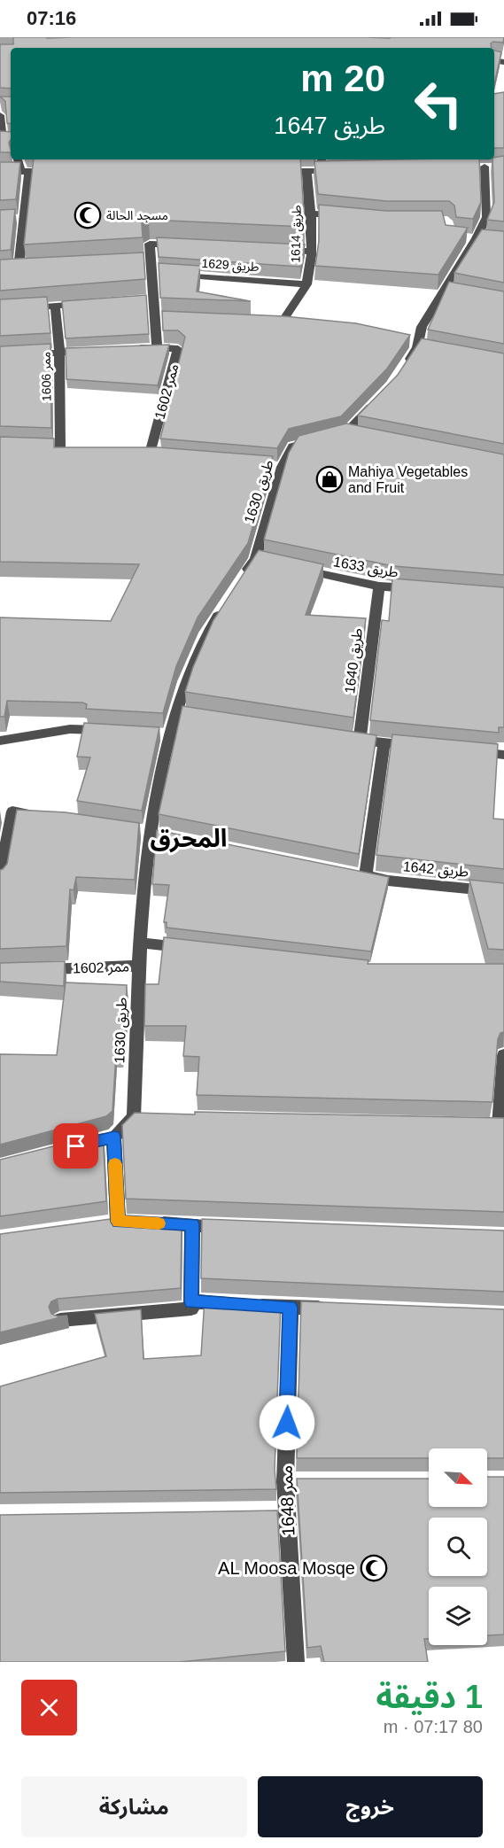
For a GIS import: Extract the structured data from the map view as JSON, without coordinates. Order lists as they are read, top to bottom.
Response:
{
  "streets": {
    "street": [
      "طريق 1614",
      "طريق 1629",
      "ممر 1606",
      "ممر 1602",
      "طريق 1630",
      "طريق 1633",
      "طريق 1640",
      "طريق 1642",
      "ممر 1648"
    ]
  },
  "crossings": [
    ["طريق 1614", "طريق 1629"],
    ["طريق 1629", "ممر 1602"],
    ["ممر 1602", "طريق 1630"],
    ["طريق 1633", "طريق 1640"],
    ["طريق 1640", "طريق 1642"]
  ],
  "districts": ["المحرق"],
  "places": {
    "mosque": ["مسجد الحالة", "AL Moosa Mosqe"],
    "shop": ["Mahiya Vegetables and Fruit"]
  },
  "north": "bottom right",
  "page": {
    "status": "07:16",
    "turn": ["20 m", "طريق 1647"],
    "heading": ["1 دقيقة", "80 m · 07:17"],
    "buttons": ["خروج", "مشاركة"]
  }
}
